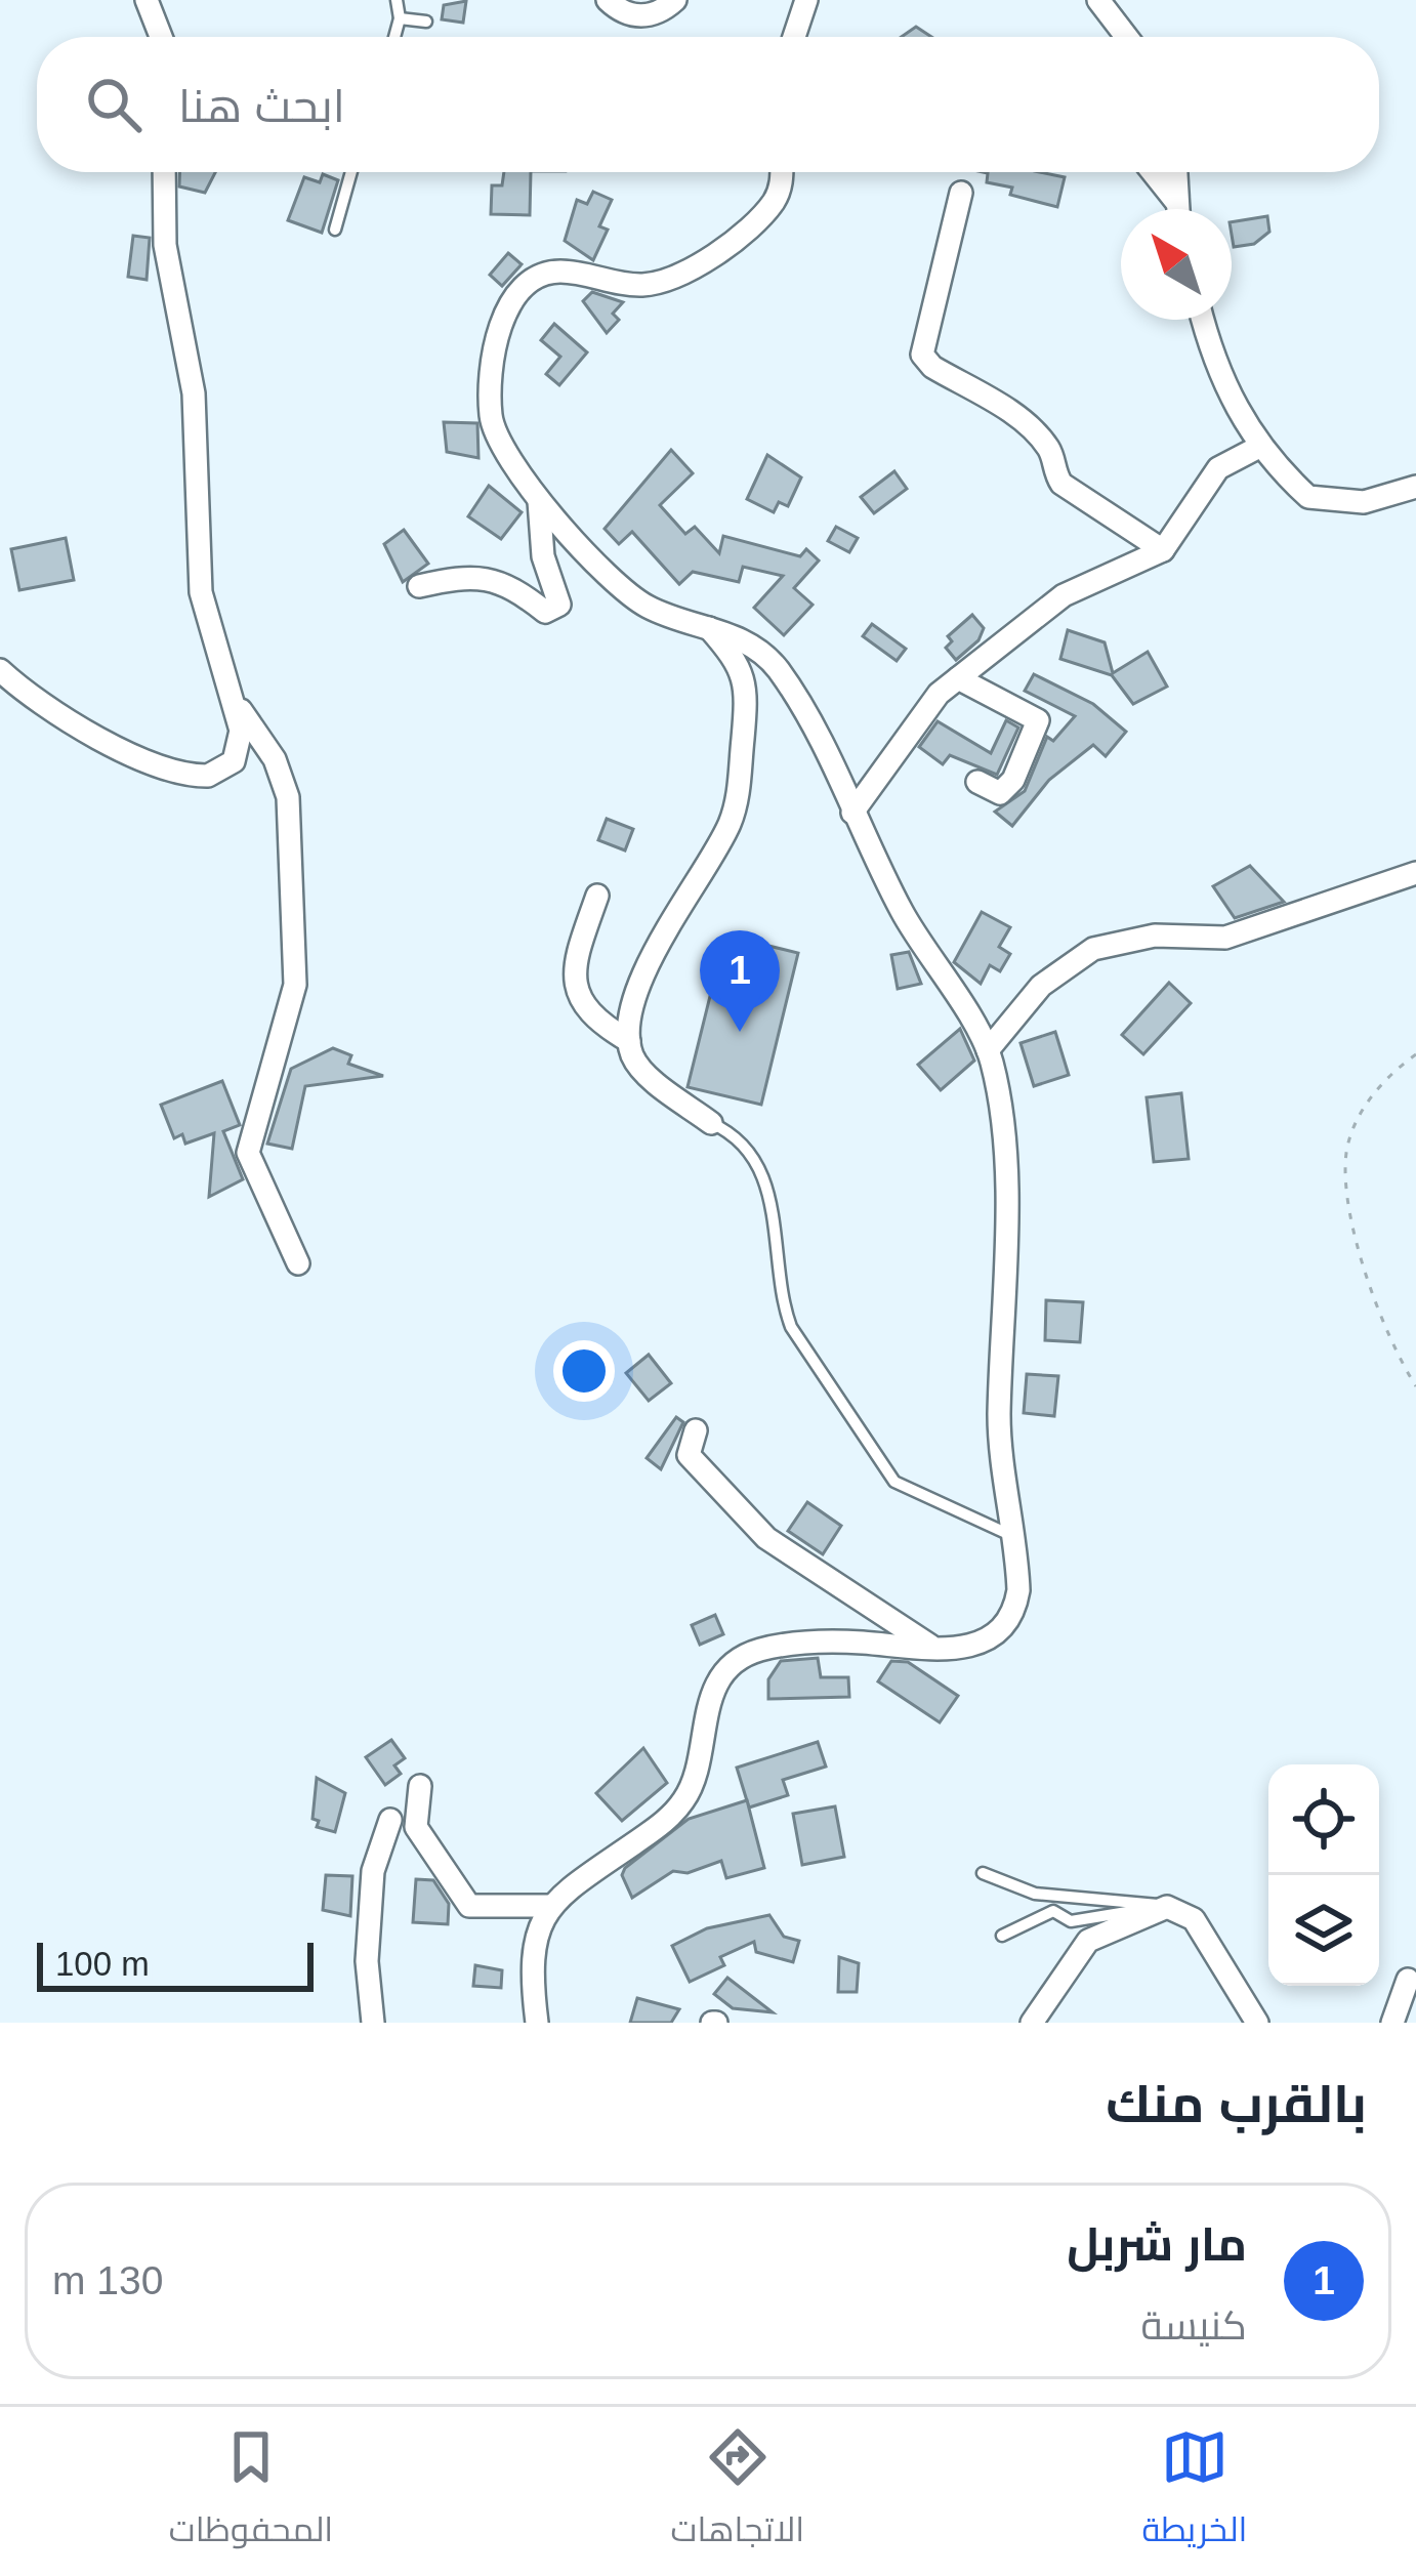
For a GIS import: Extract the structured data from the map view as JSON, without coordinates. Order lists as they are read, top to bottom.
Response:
{
  "scale_bar": "100 m",
  "north": "top left",
  "page": {
    "search": "ابحث هنا",
    "pins": "1",
    "scale": "100 m",
    "heading": "بالقرب منك",
    "list": [
      {
        "mark": "1",
        "name": "مار شربل",
        "note": "كنيسة",
        "value": "130 m"
      }
    ],
    "nav": ["الخريطة", "الاتجاهات", "المحفوظات"]
  }
}
